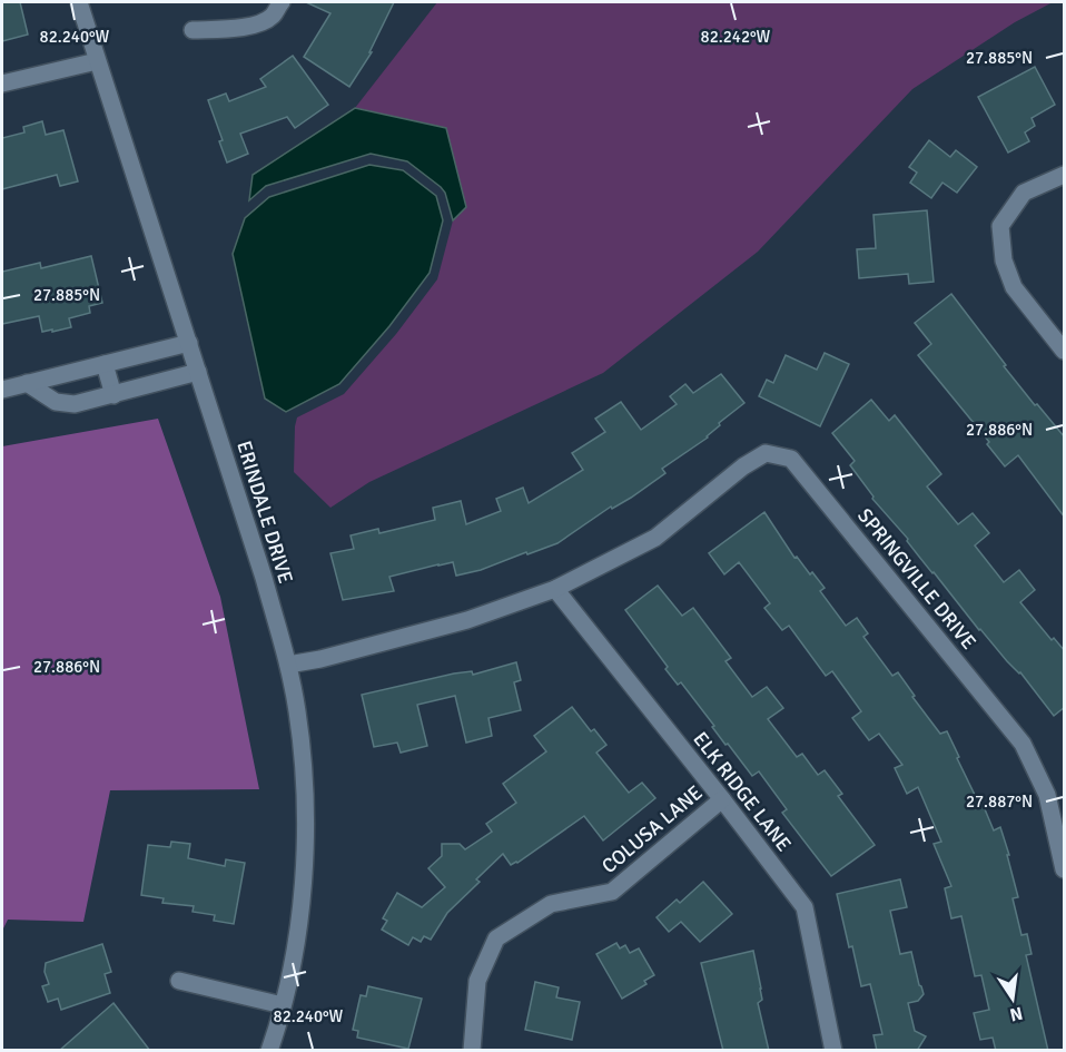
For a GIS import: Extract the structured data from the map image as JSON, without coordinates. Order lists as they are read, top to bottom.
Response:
{
  "streets": {
    "street": [
      "ERINDALE DRIVE",
      "SPRINGVILLE DRIVE",
      "ELK RIDGE LANE",
      "COLUSA LANE"
    ]
  },
  "crossings": [
    ["ERINDALE DRIVE", "SPRINGVILLE DRIVE"],
    ["SPRINGVILLE DRIVE", "ELK RIDGE LANE"],
    ["ELK RIDGE LANE", "COLUSA LANE"]
  ],
  "north": "bottom",
  "coordinates": [
    "82.240°W",
    "82.242°W",
    "27.885°N",
    "27.886°N",
    "27.887°N"
  ]
}
